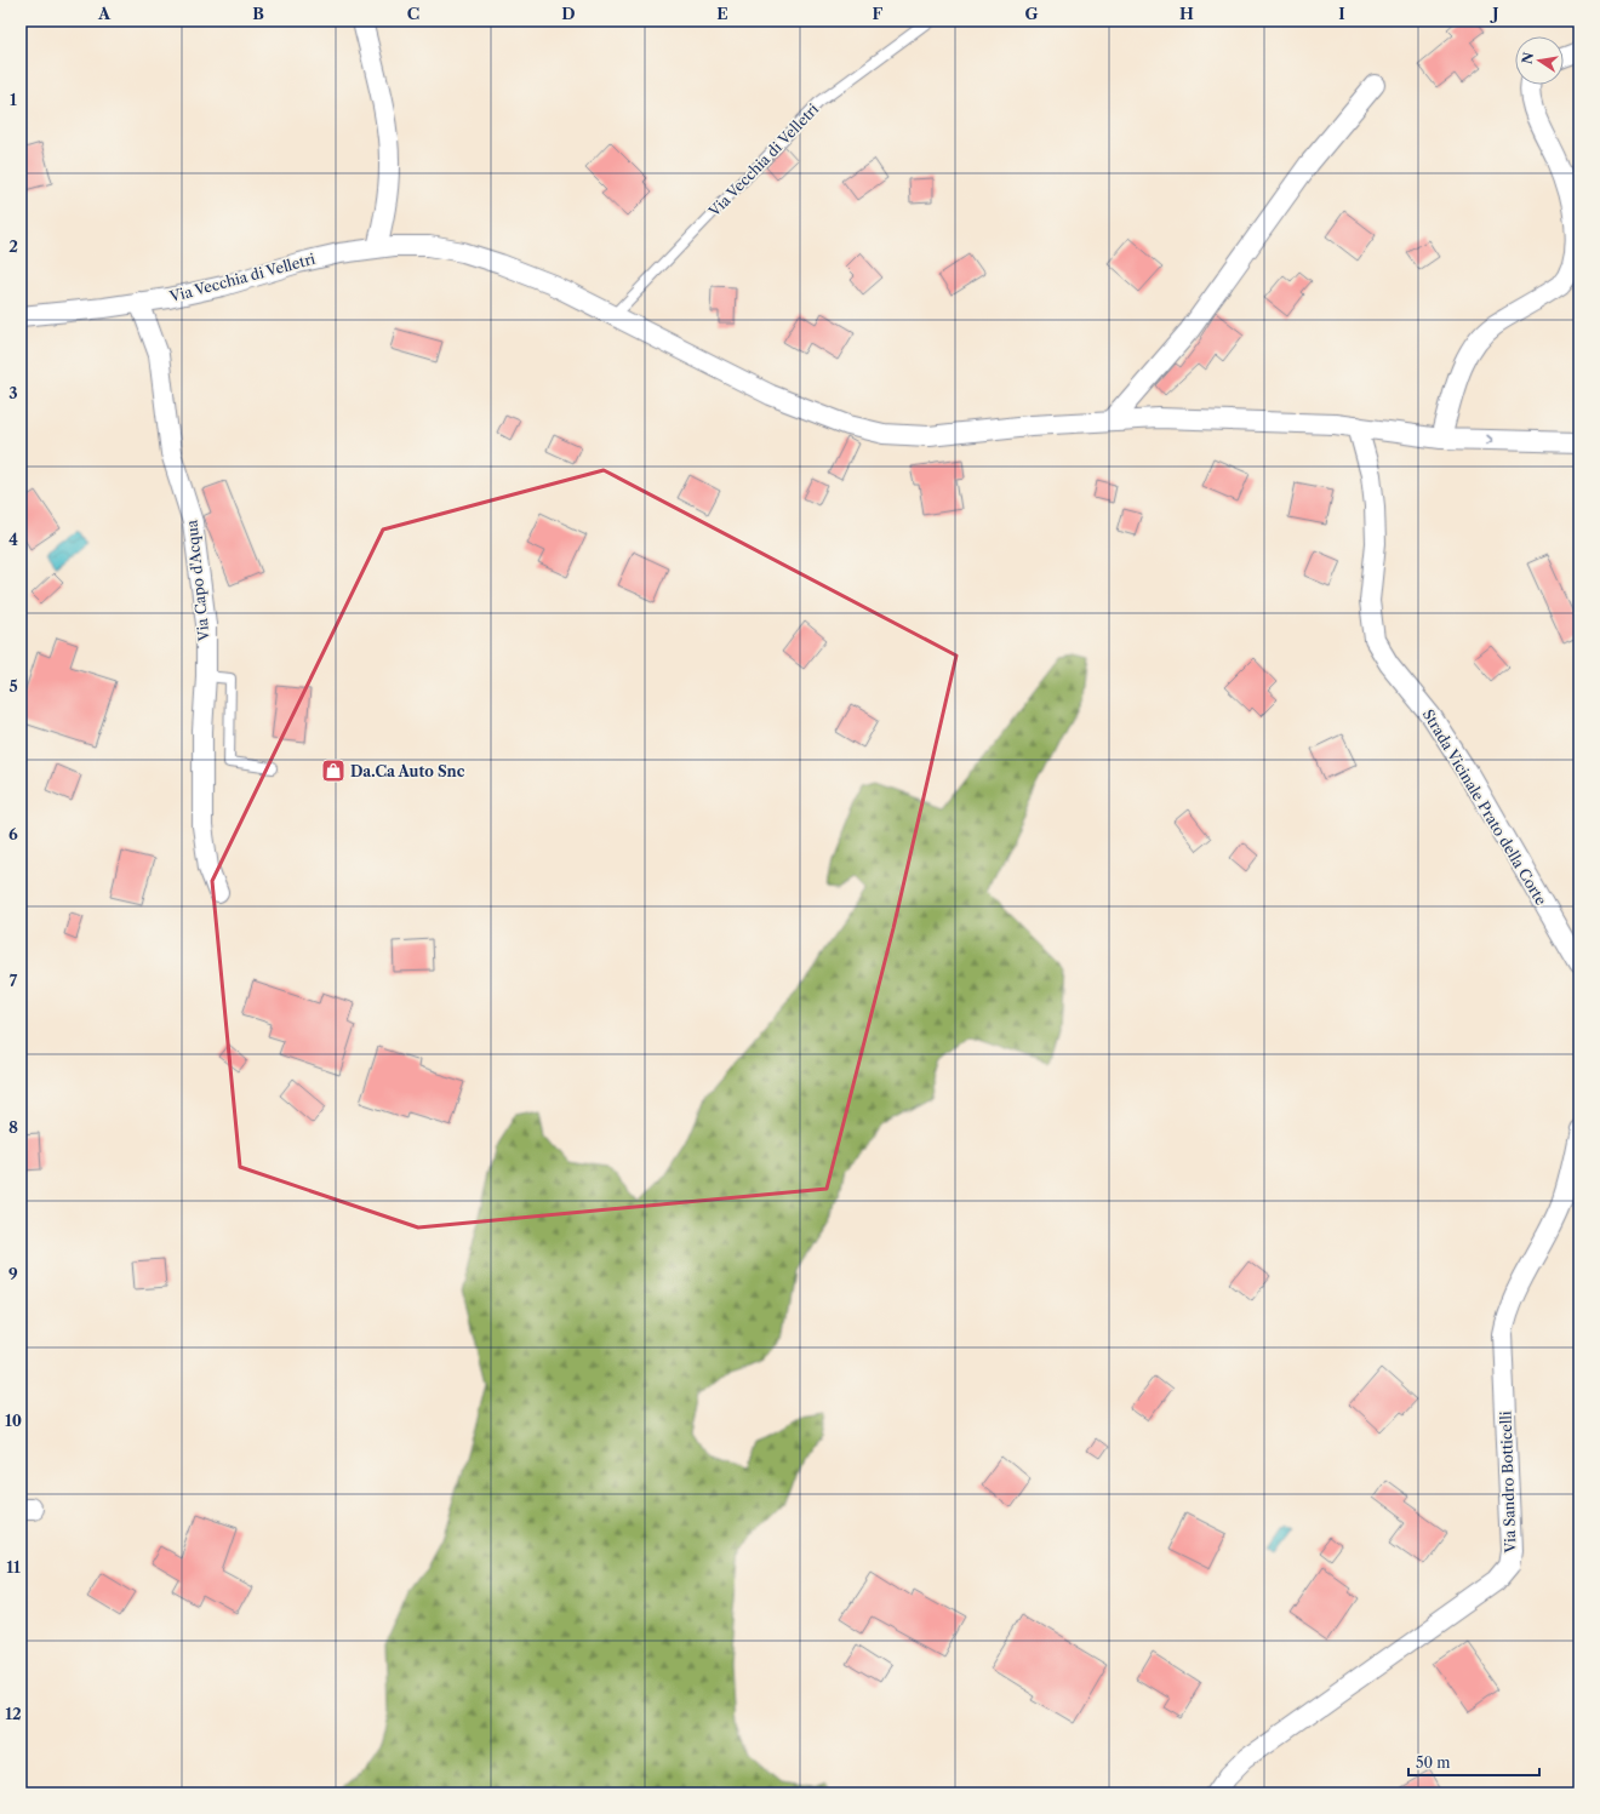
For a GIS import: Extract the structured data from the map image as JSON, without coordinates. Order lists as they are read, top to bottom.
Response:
{
  "streets": {
    "street": [
      "Via Vecchia di Velletri",
      "Via Capo d'Acqua",
      "Strada Vicinale Prato della Corte",
      "Via Sandro Botticelli"
    ]
  },
  "crossings": [
    ["Via Vecchia di Velletri", "Via Capo d'Acqua"],
    ["Via Vecchia di Velletri", "Strada Vicinale Prato della Corte"]
  ],
  "places": {
    "shop": ["Da.Ca Auto Snc"]
  },
  "scale_bar": "50 m",
  "north": "left",
  "grid": {
    "columns": [
      "A",
      "B",
      "C",
      "D",
      "E",
      "F",
      "G",
      "H",
      "I",
      "J"
    ],
    "rows": [
      "1",
      "2",
      "3",
      "4",
      "5",
      "6",
      "7",
      "8",
      "9",
      "10",
      "11",
      "12"
    ]
  }
}
